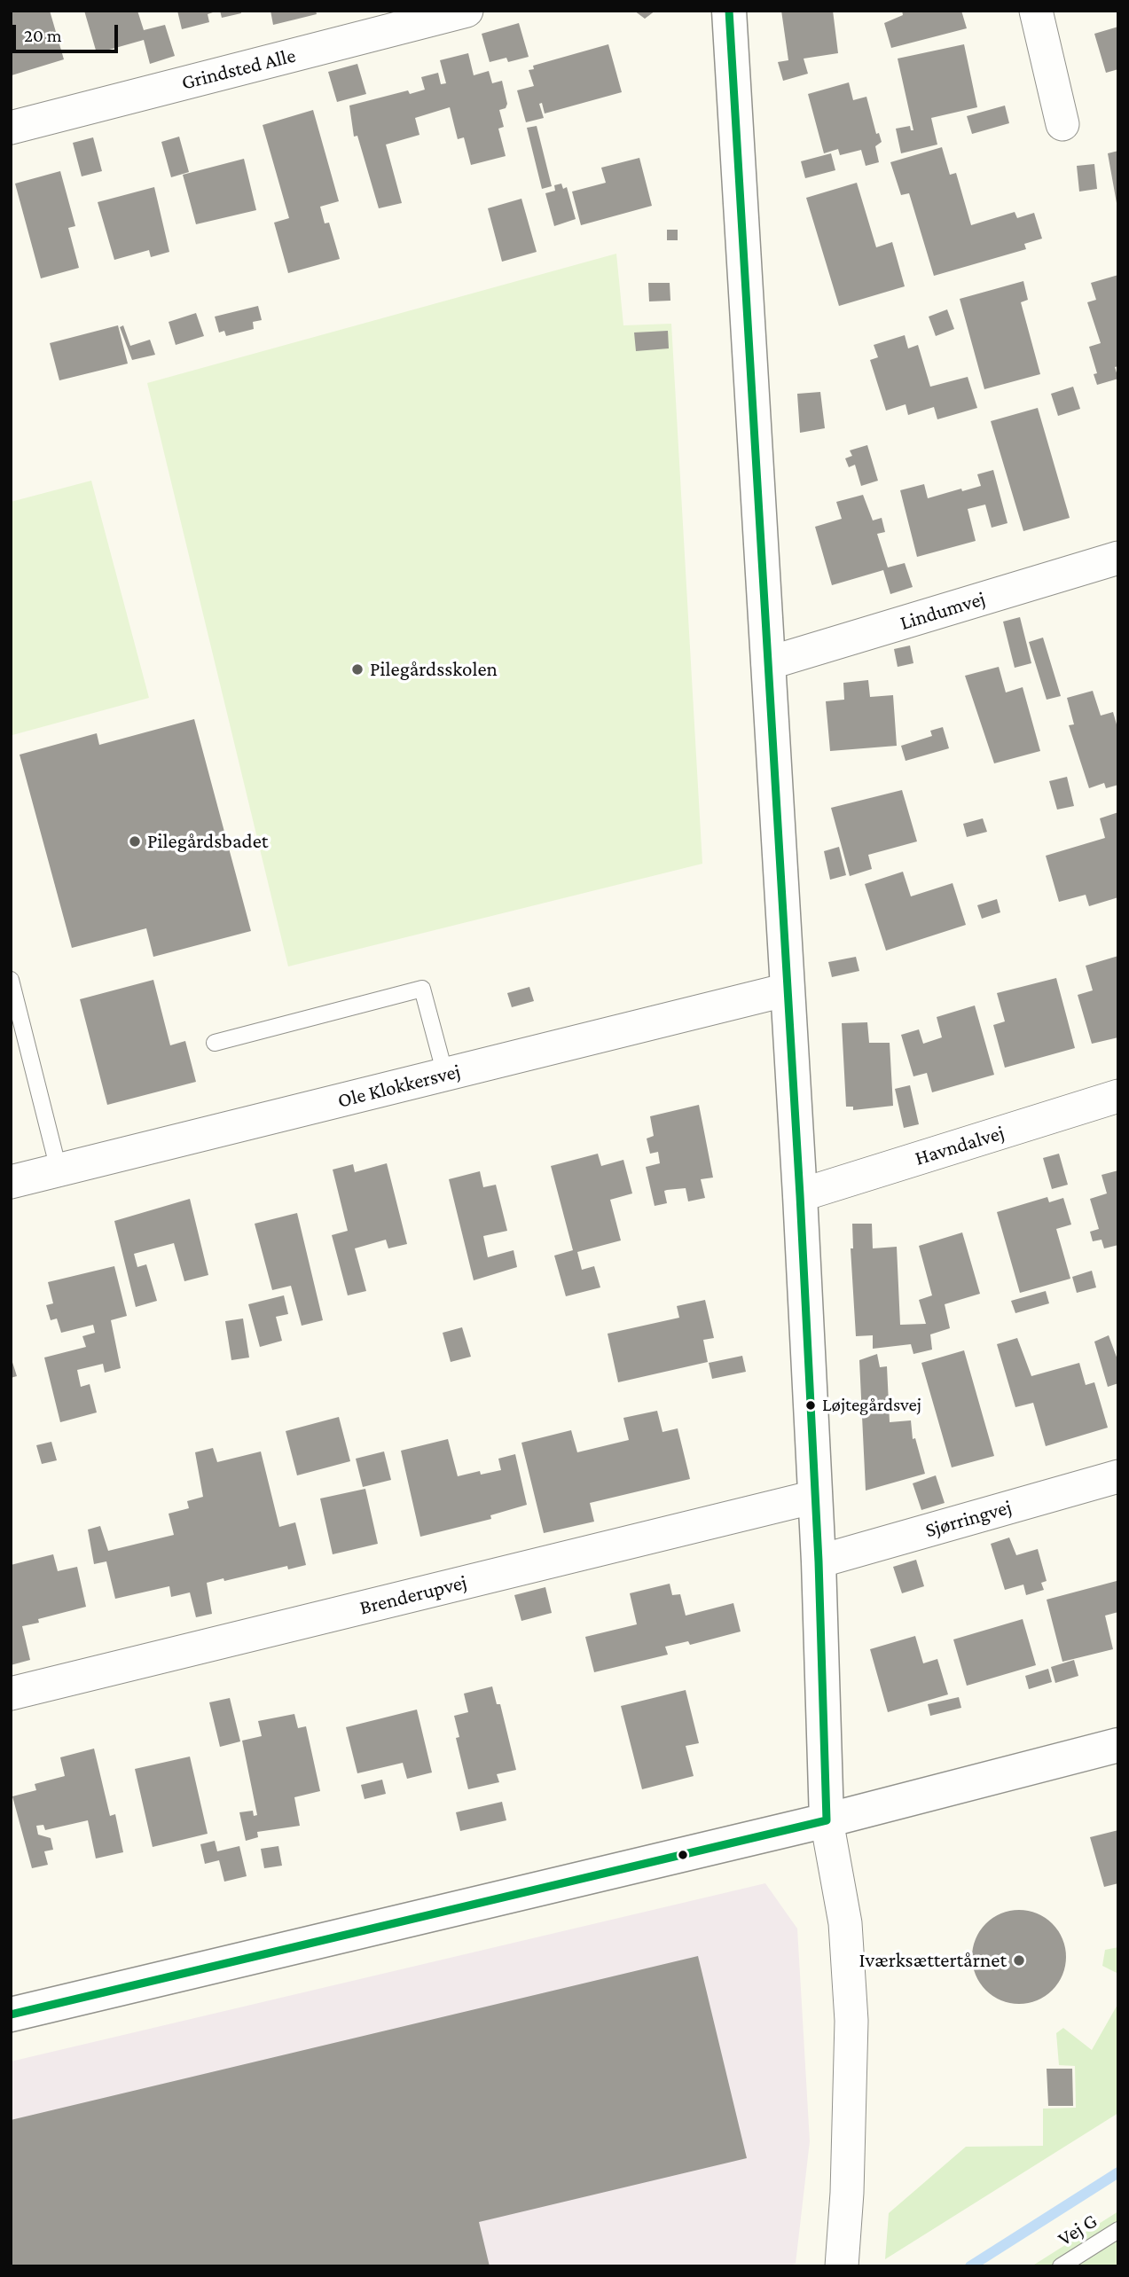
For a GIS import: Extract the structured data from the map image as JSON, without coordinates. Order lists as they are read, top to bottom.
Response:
{
  "streets": {
    "street": [
      "Grindsted Alle",
      "Lindumvej",
      "Ole Klokkersvej",
      "Havndalvej",
      "Sjørringvej",
      "Brenderupvej"
    ],
    "lane": ["Vej G"]
  },
  "places": [
    "Pilegårdsskolen",
    "Pilegårdsbadet",
    "Løjtegårdsvej",
    "Iværksættertårnet"
  ],
  "scale_bar": "20 m"
}
